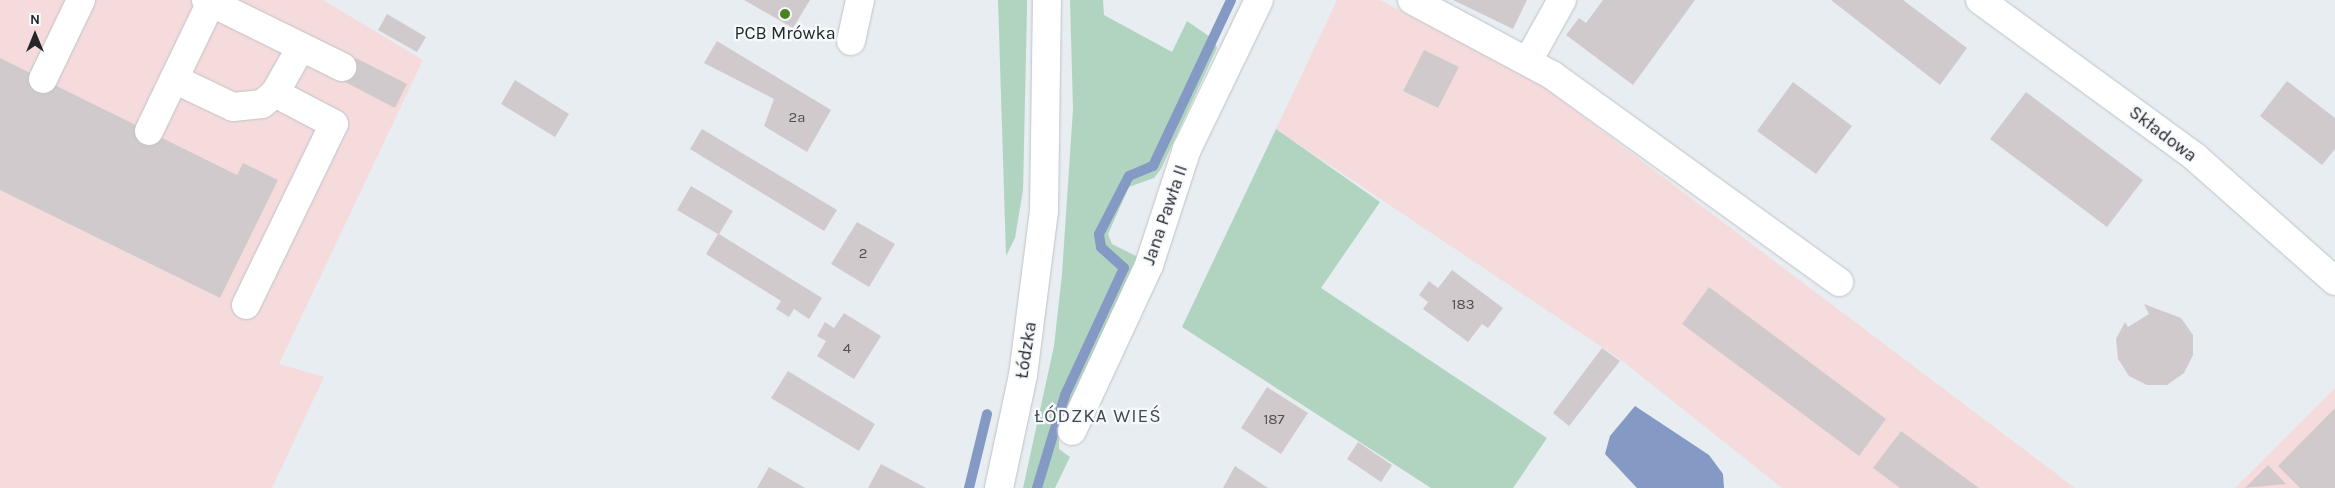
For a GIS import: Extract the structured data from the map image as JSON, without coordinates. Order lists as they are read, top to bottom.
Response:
{
  "streets": {
    "street": ["Składowa", "Jana Pawła II", "Łódzka"]
  },
  "districts": ["ŁÓDZKA WIEŚ"],
  "places": ["PCB Mrówka"],
  "house_numbers": [
    "2a",
    "2",
    "183",
    "4",
    "187"
  ],
  "north": "top"
}
